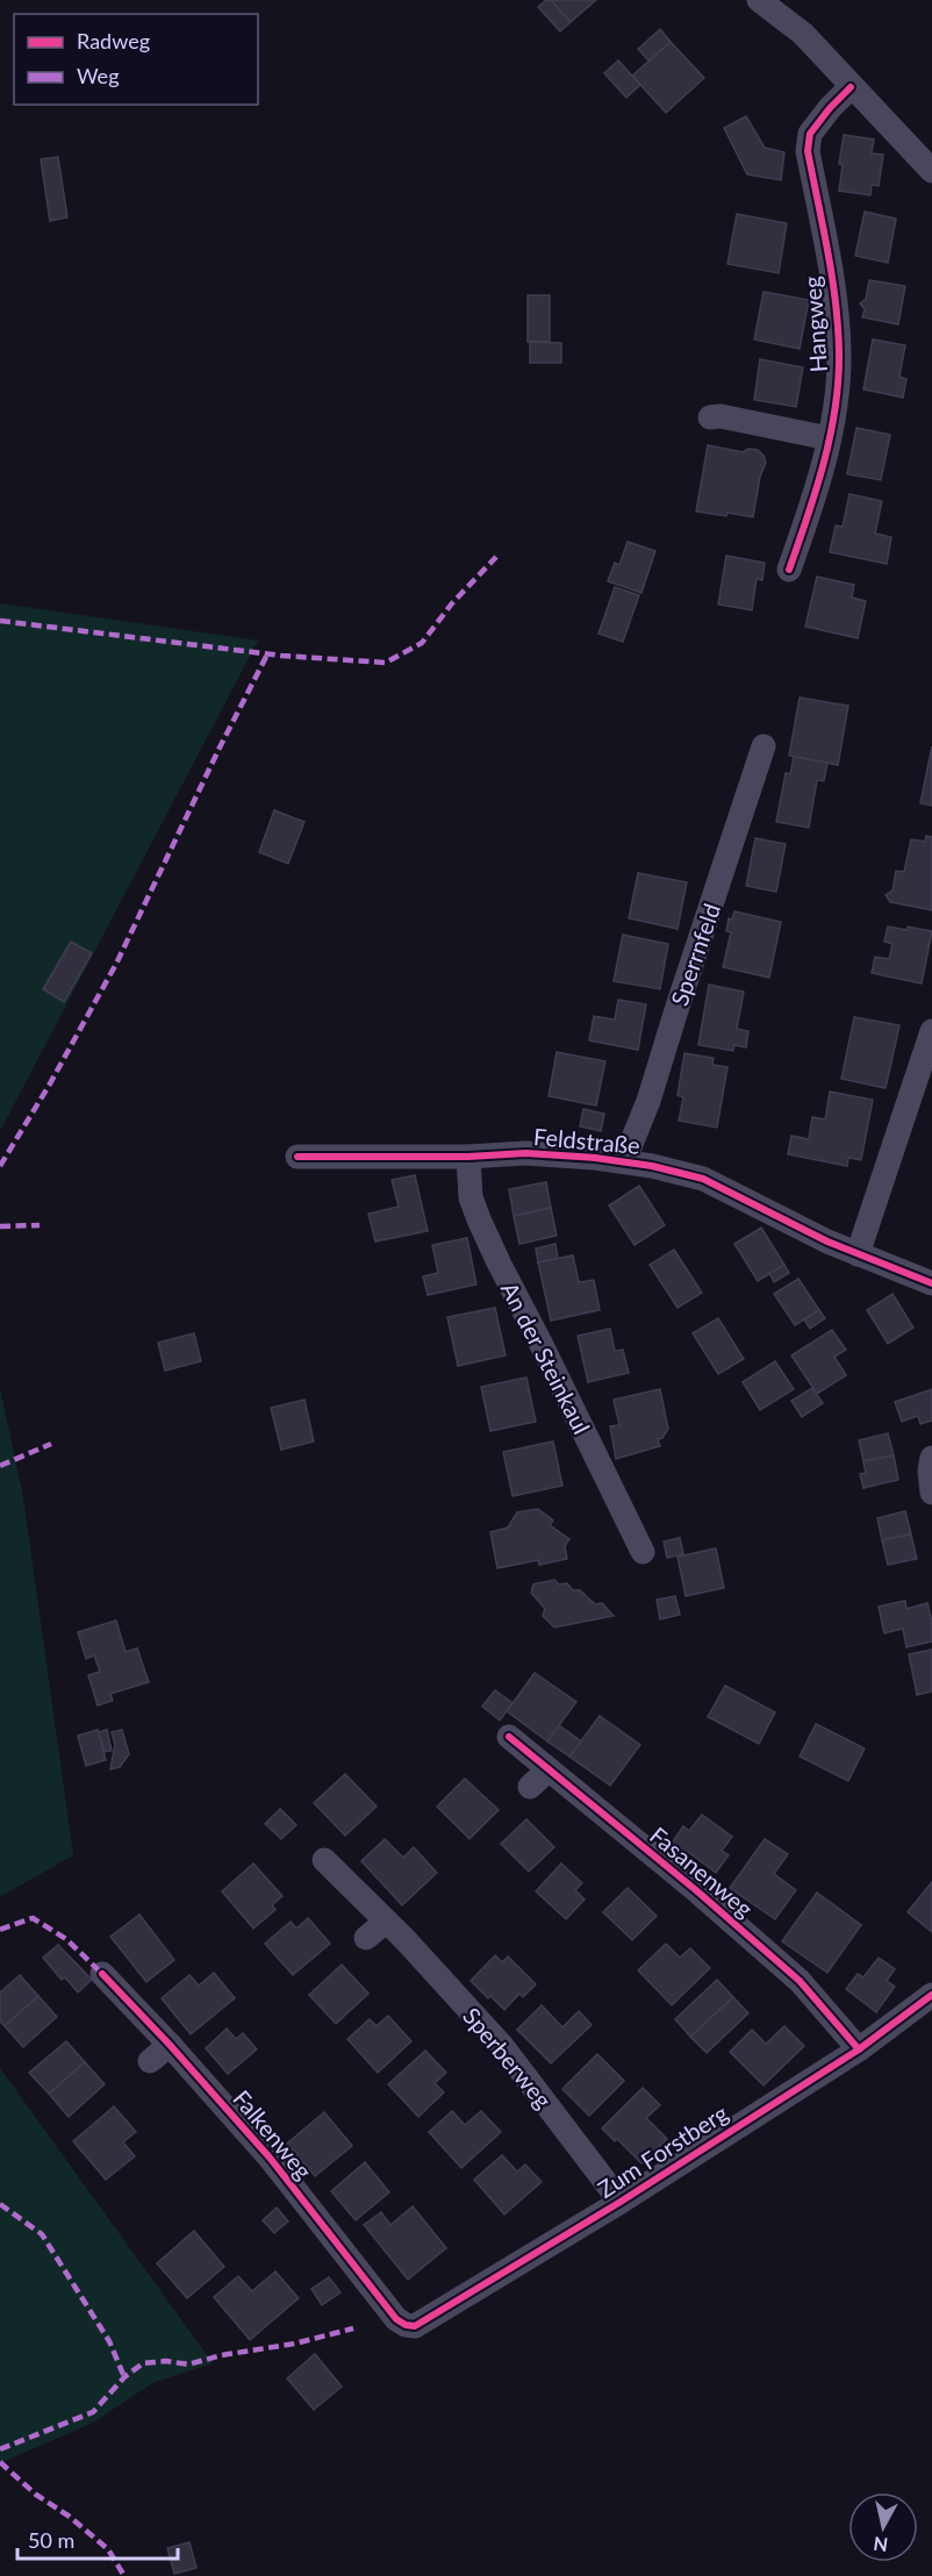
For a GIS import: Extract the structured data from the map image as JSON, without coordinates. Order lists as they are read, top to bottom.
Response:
{
  "streets": {
    "street": [
      "Hangweg",
      "Sperrnfeld",
      "Feldstraße",
      "An der Steinkaul",
      "Fasanenweg",
      "Sperberweg",
      "Falkenweg",
      "Zum Forstberg"
    ]
  },
  "crossings": [
    ["Sperrnfeld", "Feldstraße"],
    ["Feldstraße", "An der Steinkaul"],
    ["Fasanenweg", "Zum Forstberg"],
    ["Sperberweg", "Zum Forstberg"],
    ["Falkenweg", "Zum Forstberg"]
  ],
  "legend": ["Radweg", "Weg"],
  "scale_bar": "50 m",
  "north": "bottom"
}
